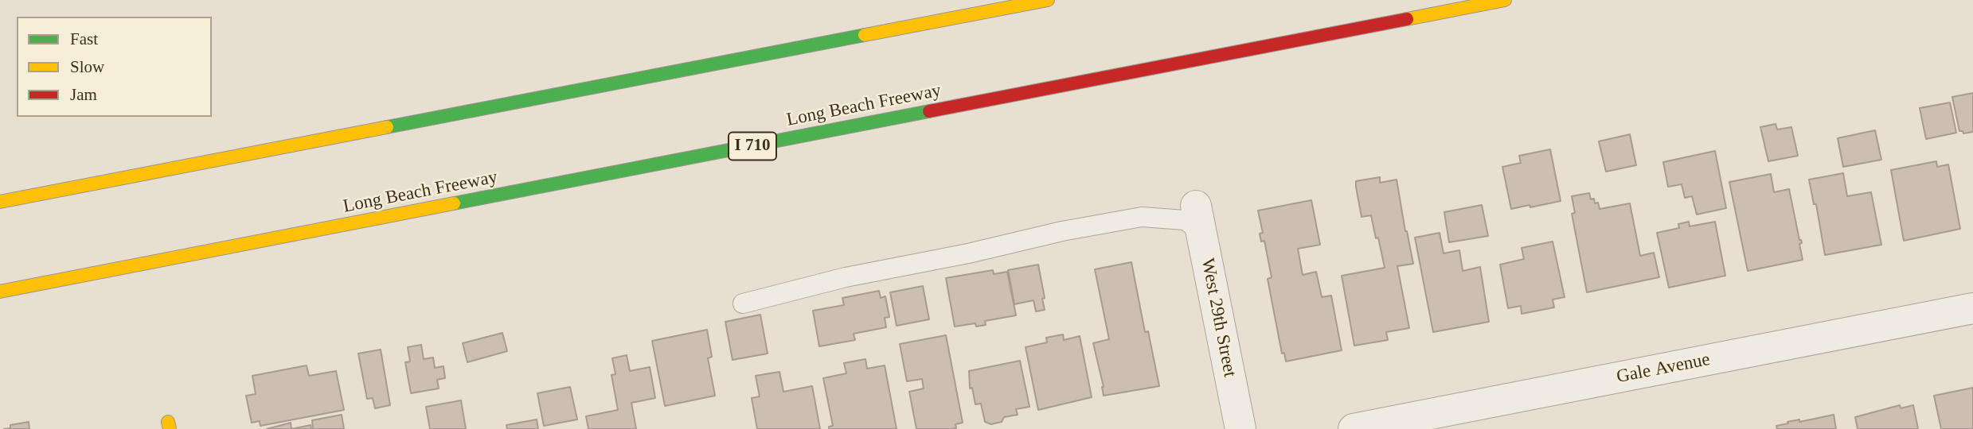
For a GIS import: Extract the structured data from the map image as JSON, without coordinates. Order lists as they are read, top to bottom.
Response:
{
  "streets": {
    "highway": ["Long Beach Freeway", "I 710"],
    "street": ["West 29th Street", "Gale Avenue"]
  },
  "legend": ["Fast", "Slow", "Jam"]
}
